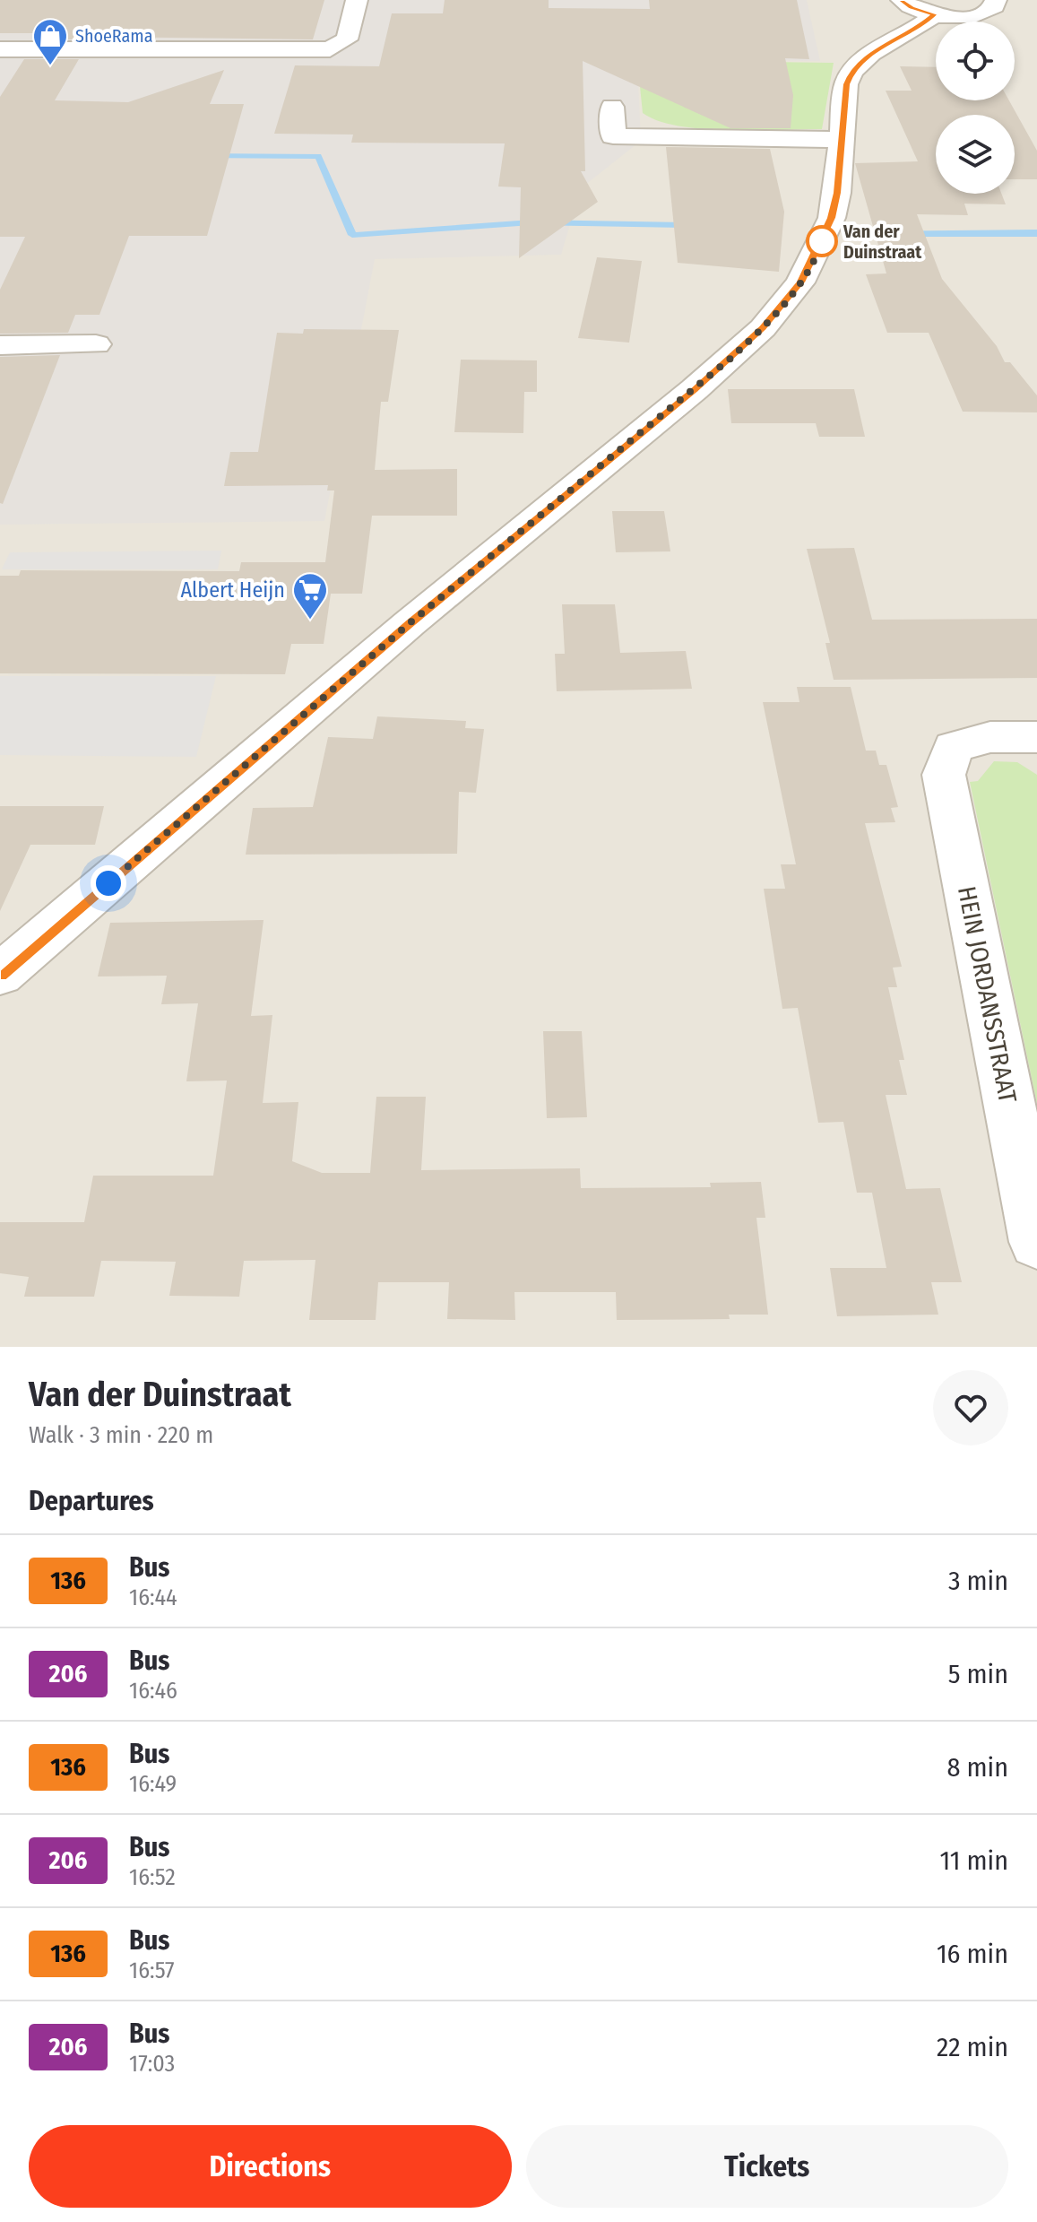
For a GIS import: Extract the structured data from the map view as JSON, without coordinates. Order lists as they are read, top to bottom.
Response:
{
  "streets": {
    "street": ["HEIN JORDANSSTRAAT"]
  },
  "places": {
    "shop": ["ShoeRama"],
    "other": ["Van der Duinstraat"],
    "supermarket": ["Albert Heijn"]
  },
  "lines": ["bus line 136"],
  "page": {
    "heading": [
      ["Van der Duinstraat", "Walk · 3 min · 220 m"],
      "Departures"
    ],
    "list": [
      {
        "mark": "136",
        "name": "Bus",
        "note": "16:44",
        "value": "3 min"
      },
      {
        "mark": "206",
        "name": "Bus",
        "note": "16:46",
        "value": "5 min"
      },
      {
        "mark": "136",
        "name": "Bus",
        "note": "16:49",
        "value": "8 min"
      },
      {
        "mark": "206",
        "name": "Bus",
        "note": "16:52",
        "value": "11 min"
      },
      {
        "mark": "136",
        "name": "Bus",
        "note": "16:57",
        "value": "16 min"
      },
      {
        "mark": "206",
        "name": "Bus",
        "note": "17:03",
        "value": "22 min"
      }
    ],
    "buttons": ["Directions", "Tickets"]
  }
}
